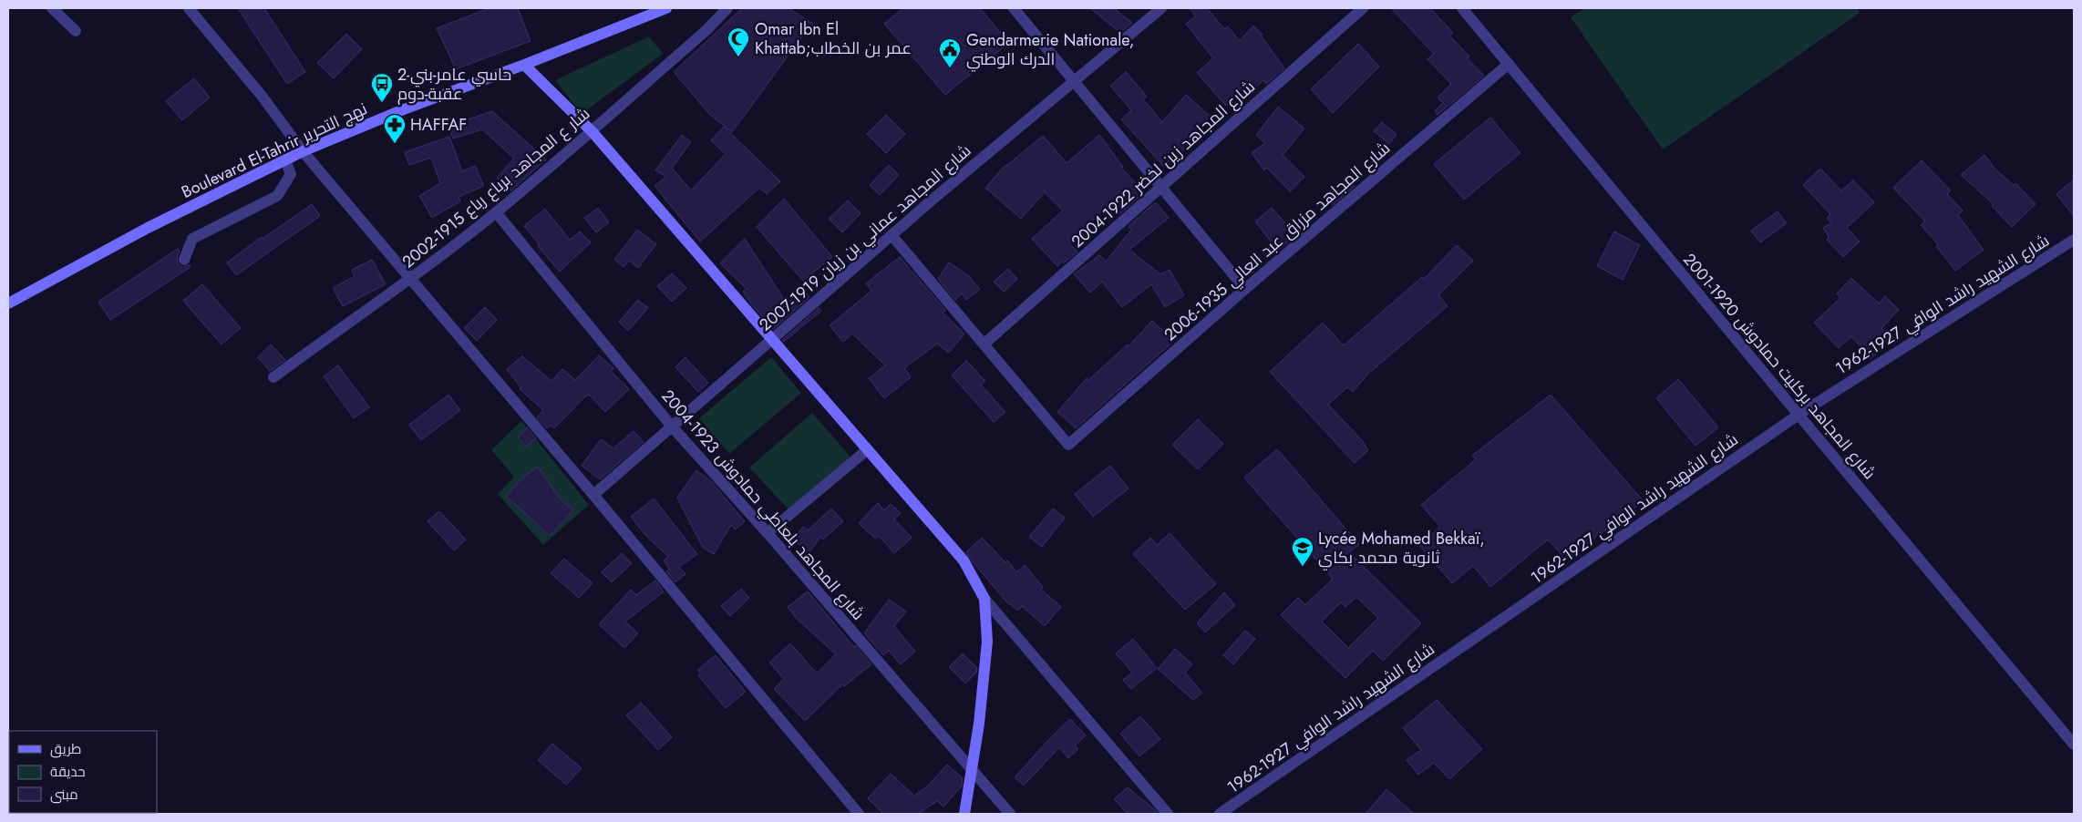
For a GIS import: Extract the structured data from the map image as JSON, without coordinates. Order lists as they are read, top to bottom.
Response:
{
  "streets": {
    "main road": ["Boulevard El-Tahrir نهج التحرير"],
    "street": [
      "شارع المجاهد زين لخضر 1922-2004",
      "شار ع المجاهد برباع رباع 1915-2002",
      "شارع المجاهد عماني بن زيان 1919-2007",
      "شارع المجاهد مزراق عبد العالي 1935-2006",
      "شارع الشهيد راشد الوافي 1927-1962",
      "شارع المجاهد بركليت حمادوش 1920-2001",
      "شارع المجاهد بلعاطي حمادوش 1923-2004"
    ]
  },
  "crossings": [
    ["شارع المجاهد زين لخضر 1922-2004", "شارع المجاهد مزراق عبد العالي 1935-2006"],
    ["شار ع المجاهد برباع رباع 1915-2002", "شارع المجاهد بلعاطي حمادوش 1923-2004"],
    ["شارع المجاهد عماني بن زيان 1919-2007", "شارع المجاهد بلعاطي حمادوش 1923-2004"],
    ["شارع المجاهد مزراق عبد العالي 1935-2006", "شارع المجاهد بركليت حمادوش 1920-2001"],
    ["شارع الشهيد راشد الوافي 1927-1962", "شارع المجاهد بركليت حمادوش 1920-2001"]
  ],
  "places": {
    "mosque": ["Omar Ibn El Khattab;عمر بن الخطاب"],
    "public building": ["Gendarmerie Nationale, الدرك الوطني"],
    "bus stop": ["2-حاسي عامر-بني عقبة-دوم"],
    "pharmacy": ["HAFFAF"],
    "school or university": ["Lycée Mohamed Bekkaï, ثانوية محمد بكاي"]
  },
  "legend": ["طريق", "حديقة", "مبنى"]
}
